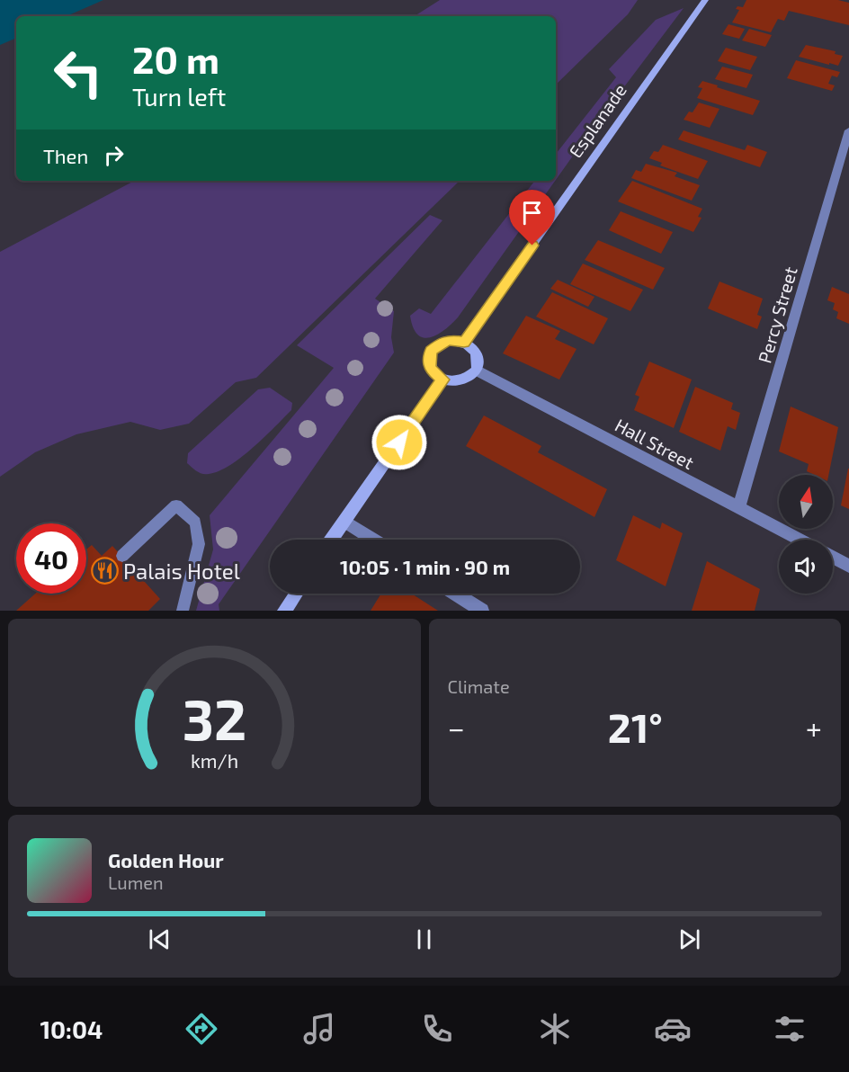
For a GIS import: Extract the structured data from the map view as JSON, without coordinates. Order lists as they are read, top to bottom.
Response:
{
  "streets": {
    "street": ["Esplanade", "Percy Street", "Hall Street"]
  },
  "crossings": [
    ["Esplanade", "Hall Street"],
    ["Percy Street", "Hall Street"]
  ],
  "places": {
    "restaurant": ["Palais Hotel"]
  },
  "north": "top",
  "page": {
    "turn": ["20 m", "Turn left"],
    "then": "Then",
    "limit": "40",
    "trip": "10:05 · 1 min · 90 m",
    "tile": "Climate",
    "heat": ["−", "21°", "+"],
    "song": ["Golden Hour", "Lumen"],
    "tabs": "10:04",
    "gauge": ["32", "km/h"]
  }
}
